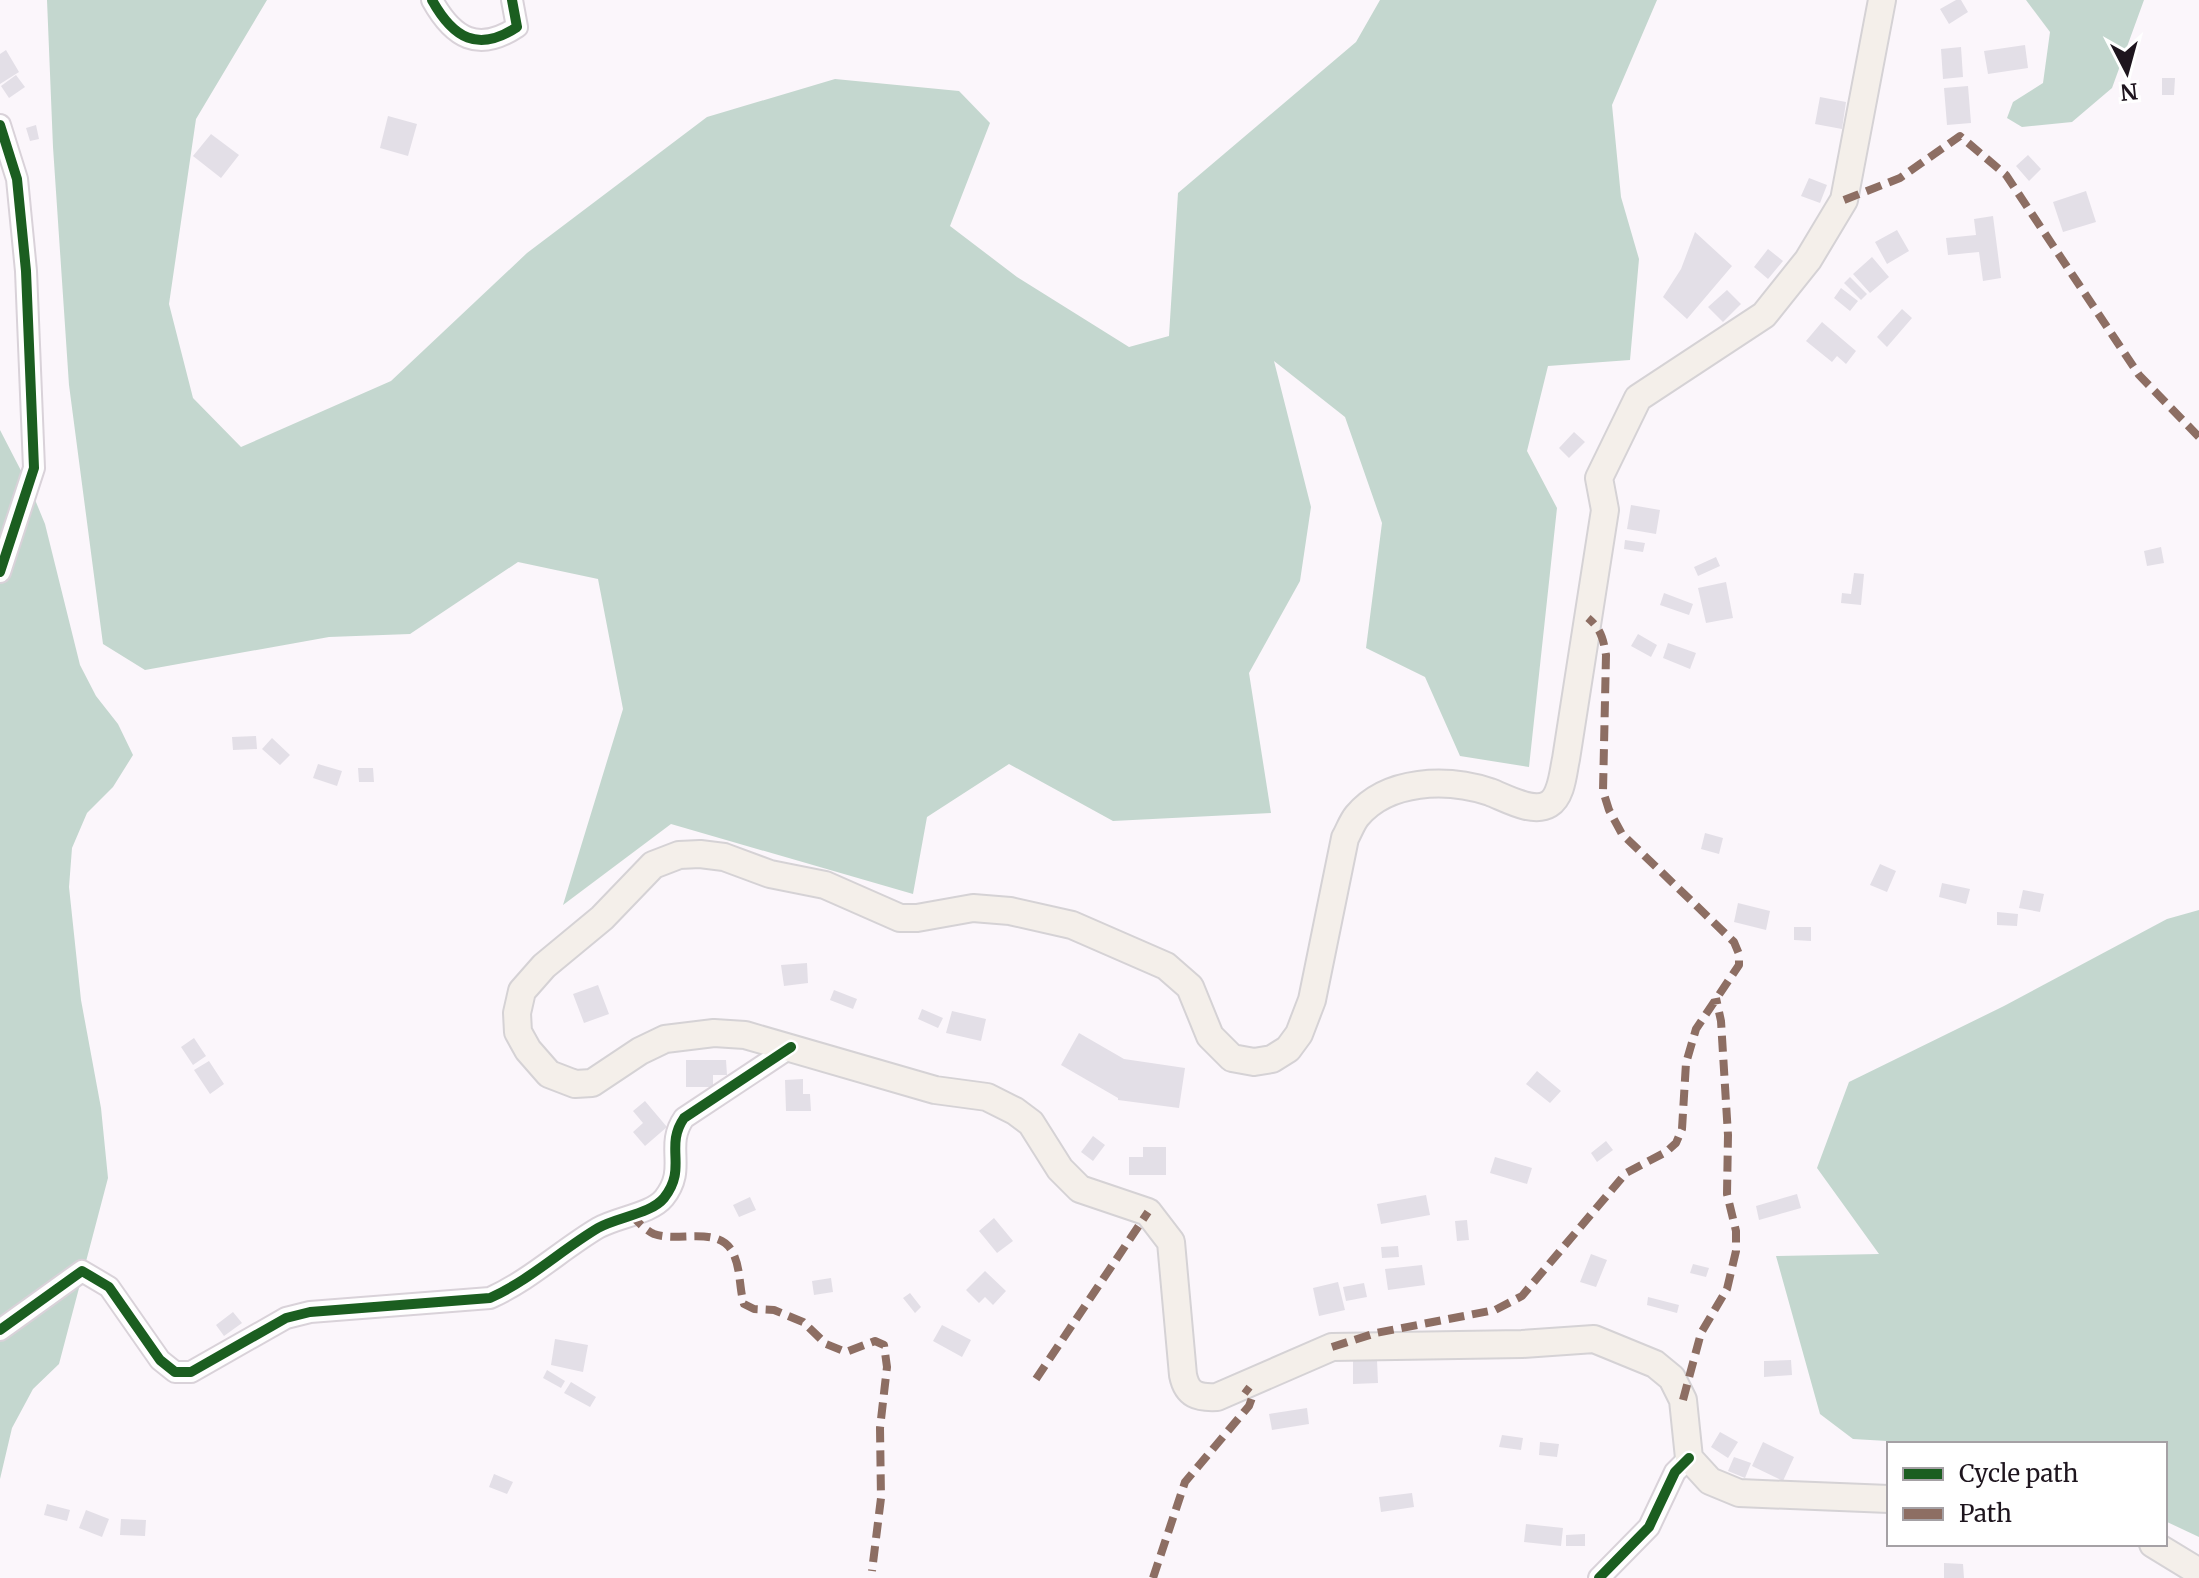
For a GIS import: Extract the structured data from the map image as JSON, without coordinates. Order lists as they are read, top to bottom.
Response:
{
  "legend": ["Cycle path", "Path"],
  "north": "bottom"
}
